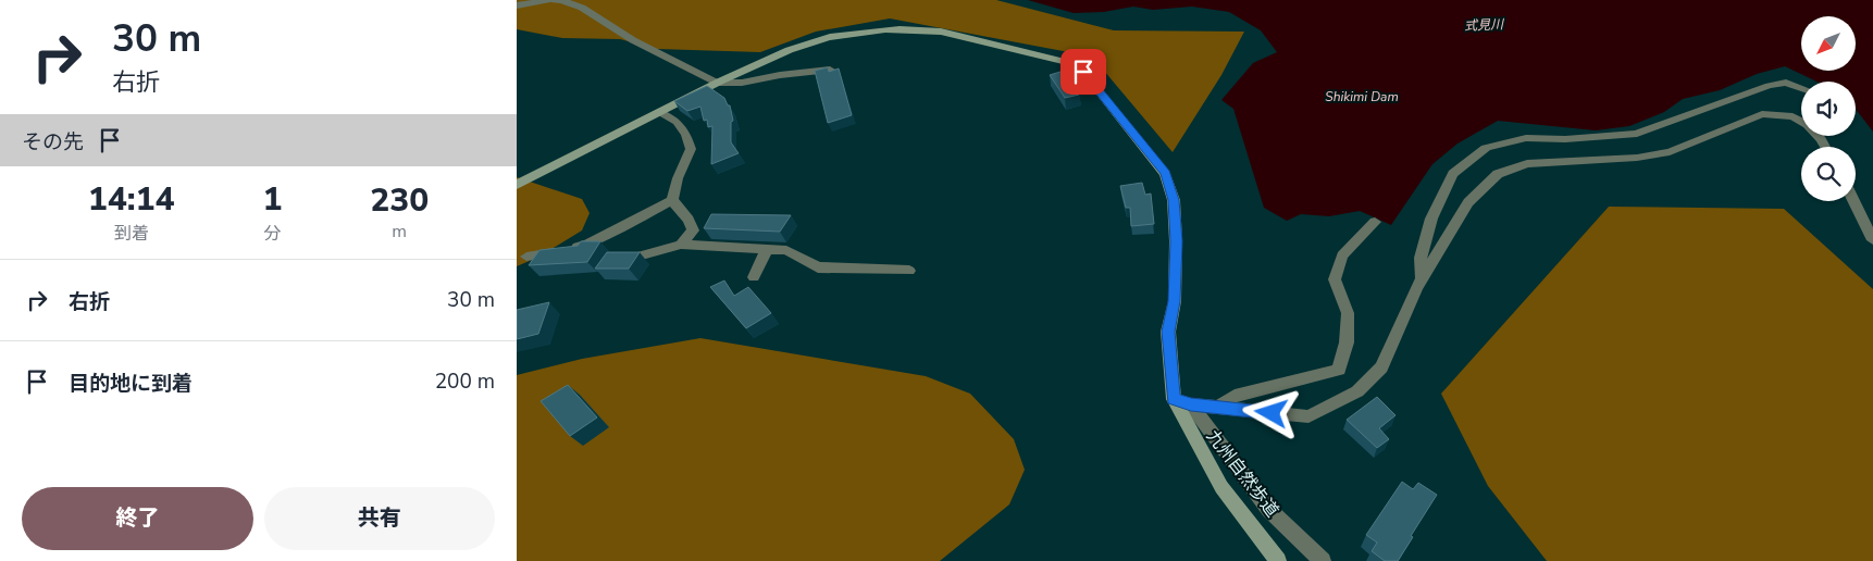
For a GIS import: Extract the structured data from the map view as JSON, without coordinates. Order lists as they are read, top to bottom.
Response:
{
  "streets": {
    "street": ["九州自然歩道"]
  },
  "water": ["式見川", "Shikimi Dam"],
  "north": "bottom left",
  "page": {
    "turn": ["30 m", "右折"],
    "then": "その先",
    "eta": [
      "14:14",
      "到着",
      "1",
      "分",
      "230",
      "m"
    ],
    "list": [
      {
        "name": "右折",
        "value": "30 m"
      },
      {
        "name": "目的地に到着",
        "value": "200 m"
      }
    ],
    "buttons": ["終了", "共有"]
  }
}
